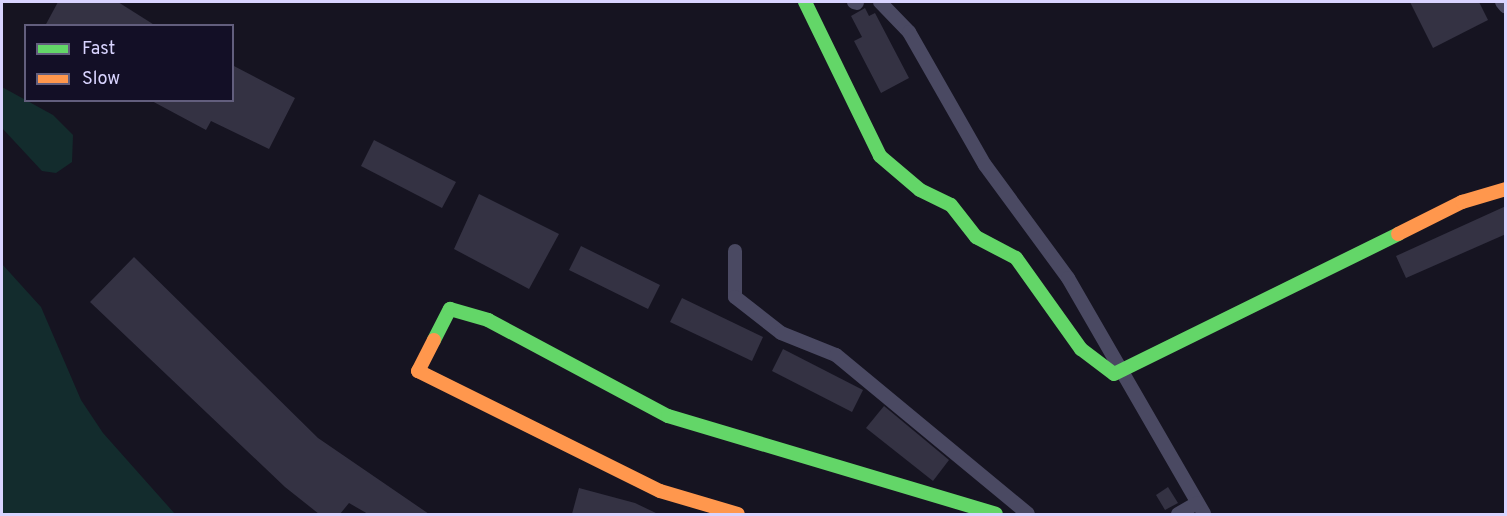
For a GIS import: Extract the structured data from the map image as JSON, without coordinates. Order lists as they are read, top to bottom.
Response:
{
  "legend": ["Fast", "Slow"]
}
